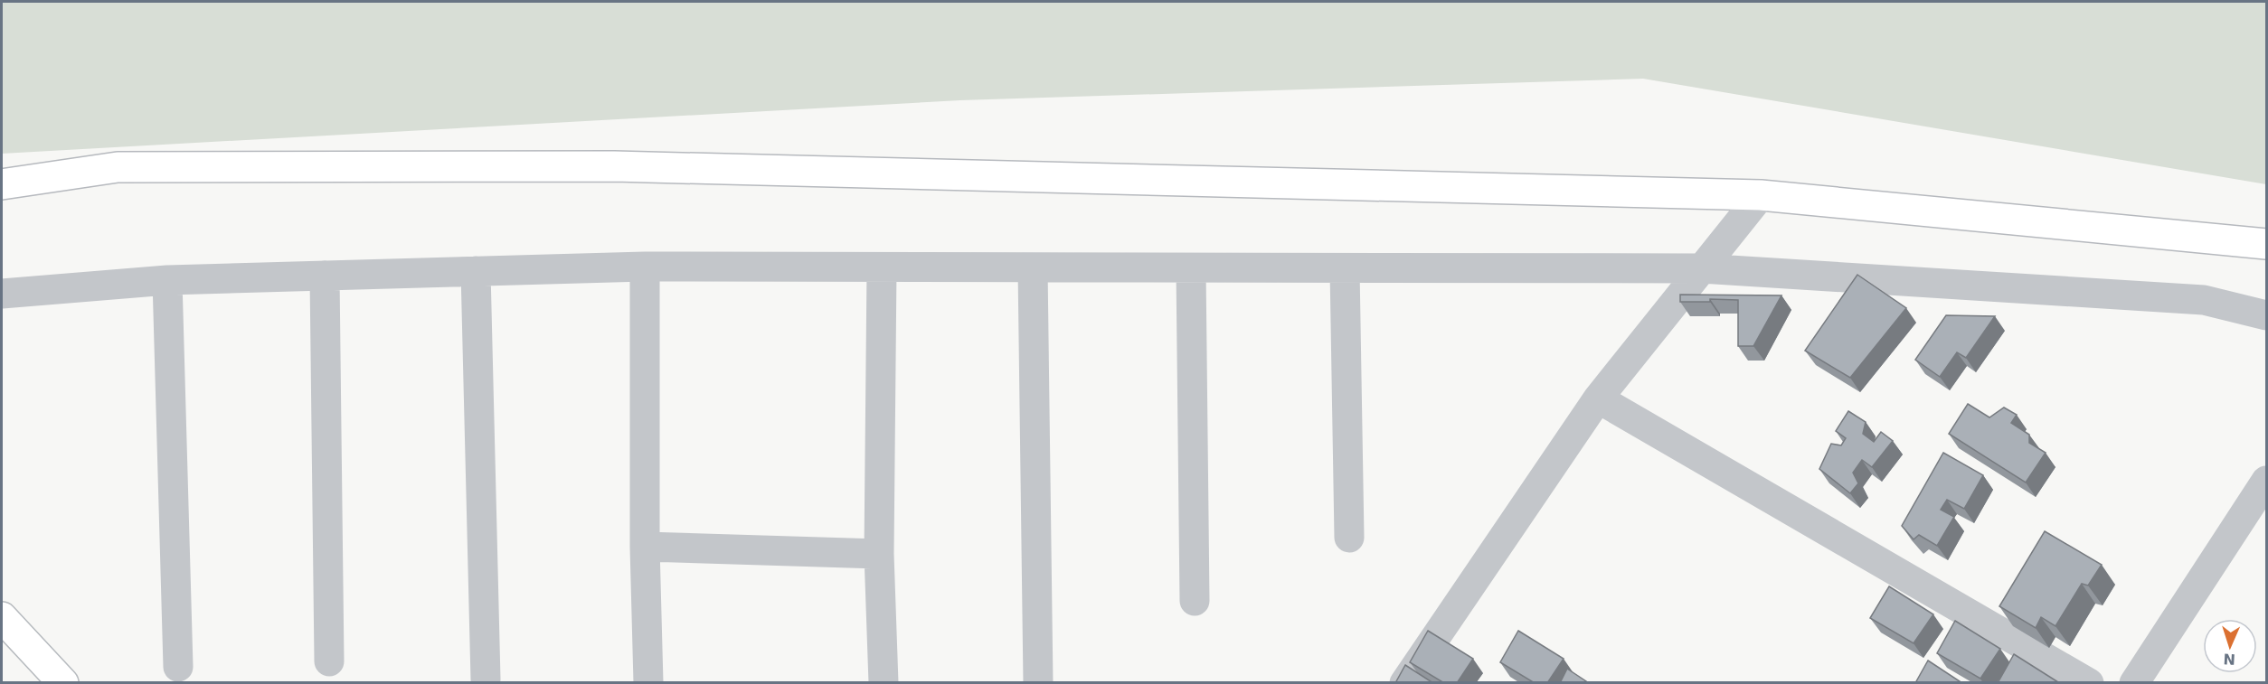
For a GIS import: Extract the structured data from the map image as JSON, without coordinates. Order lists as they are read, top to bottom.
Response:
{
  "north": "bottom"
}
